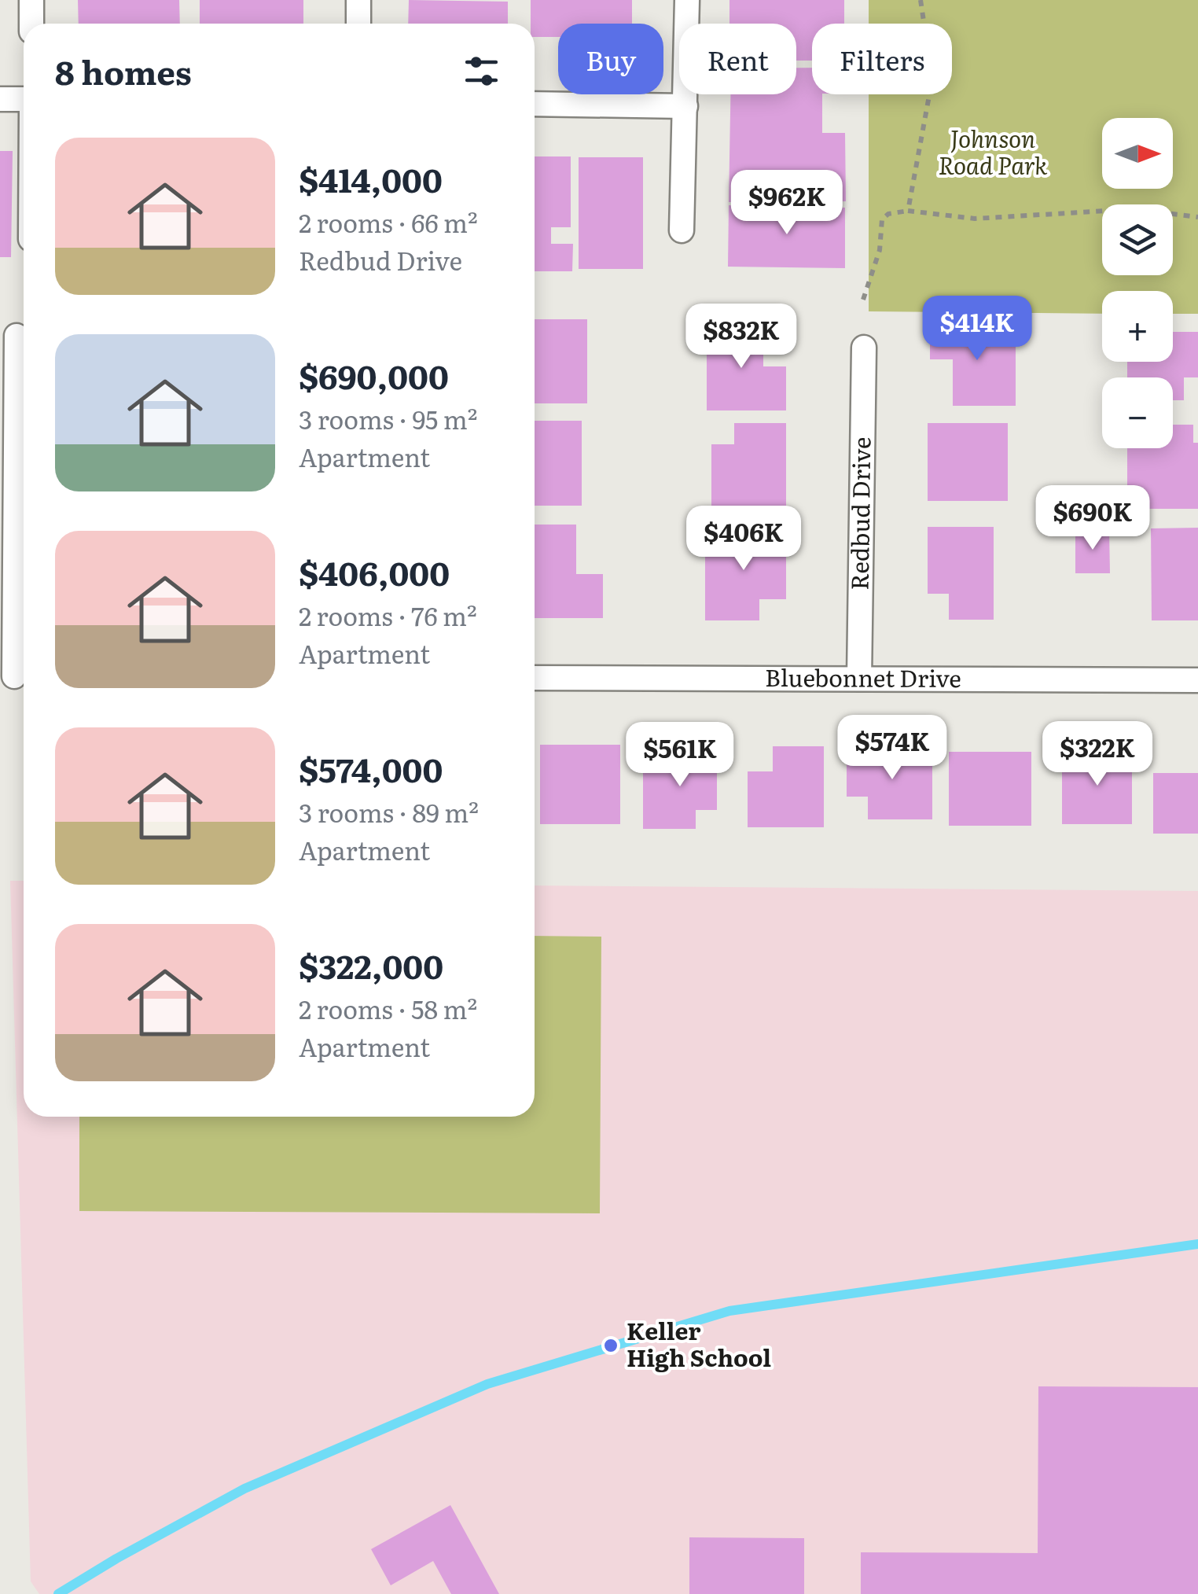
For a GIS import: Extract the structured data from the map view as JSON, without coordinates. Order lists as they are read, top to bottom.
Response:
{
  "streets": {
    "street": ["Redbud Drive", "Bluebonnet Drive"]
  },
  "crossings": [
    ["Redbud Drive", "Bluebonnet Drive"]
  ],
  "parks": ["Johnson Road Park"],
  "places": ["Keller High School"],
  "north": "right",
  "page": {
    "chip": ["Buy", "Rent", "Filters"],
    "heading": "8 homes",
    "map_buttons": ["+", "−"],
    "list": [
      {
        "name": "$414,000",
        "note": "2 rooms · 66 m² · Redbud Drive"
      },
      {
        "name": "$690,000",
        "note": "3 rooms · 95 m² · Apartment"
      },
      {
        "name": "$406,000",
        "note": "2 rooms · 76 m² · Apartment"
      },
      {
        "name": "$574,000",
        "note": "3 rooms · 89 m² · Apartment"
      },
      {
        "name": "$322,000",
        "note": "2 rooms · 58 m² · Apartment"
      }
    ],
    "price": [
      "$962K",
      "$414K",
      "$832K",
      "$690K",
      "$406K",
      "$574K",
      "$322K",
      "$561K"
    ]
  }
}
